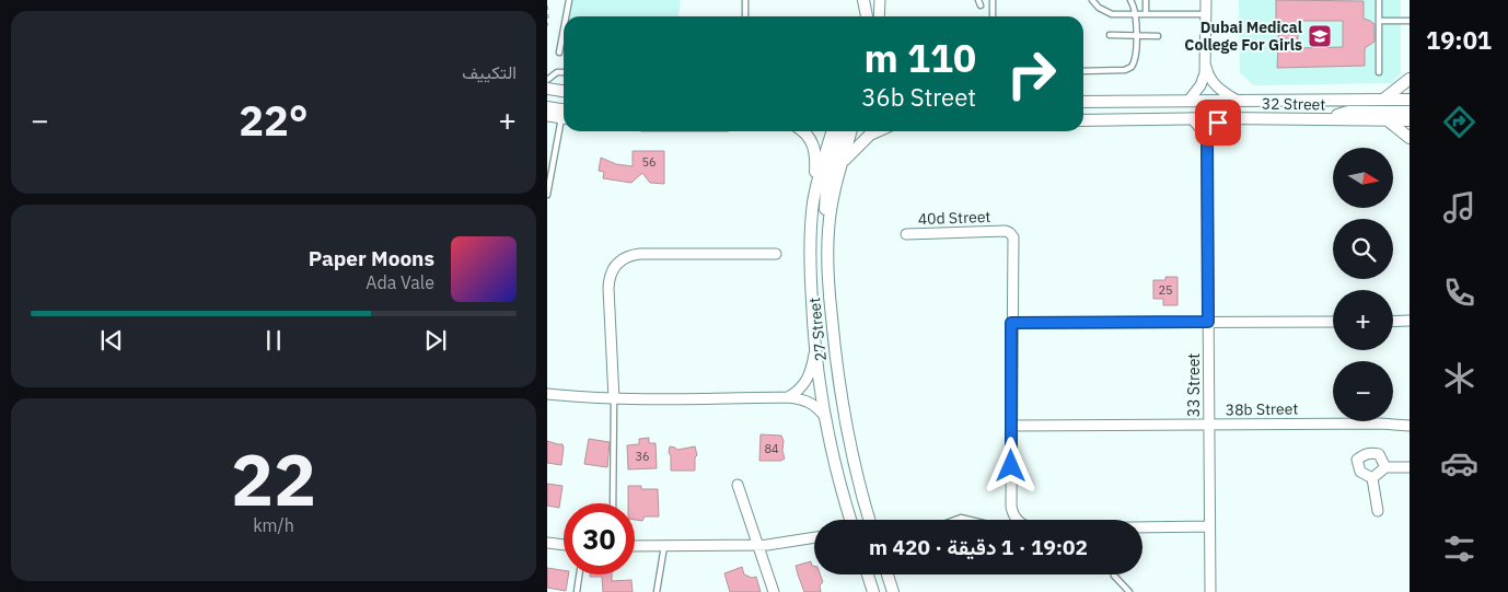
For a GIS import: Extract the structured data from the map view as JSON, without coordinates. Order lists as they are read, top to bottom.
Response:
{
  "streets": {
    "street": [
      "32 Street",
      "40d Street",
      "27 Street",
      "33 Street",
      "38b Street"
    ]
  },
  "crossings": [
    ["40d Street", "38b Street"],
    ["33 Street", "38b Street"]
  ],
  "places": {
    "school or university": ["Dubai Medical College For Girls"]
  },
  "house_numbers": [
    "56",
    "25",
    "84",
    "36"
  ],
  "north": "right",
  "page": {
    "tabs": "19:01",
    "tile": [
      "التكييف",
      ["22", "km/h"]
    ],
    "turn": ["110 m", "36b Street"],
    "heat": ["−", "22°", "+"],
    "map_buttons": ["+", "−"],
    "song": ["Paper Moons", "Ada Vale"],
    "limit": "30",
    "trip": "19:02 · 1 دقيقة · 420 m"
  }
}
